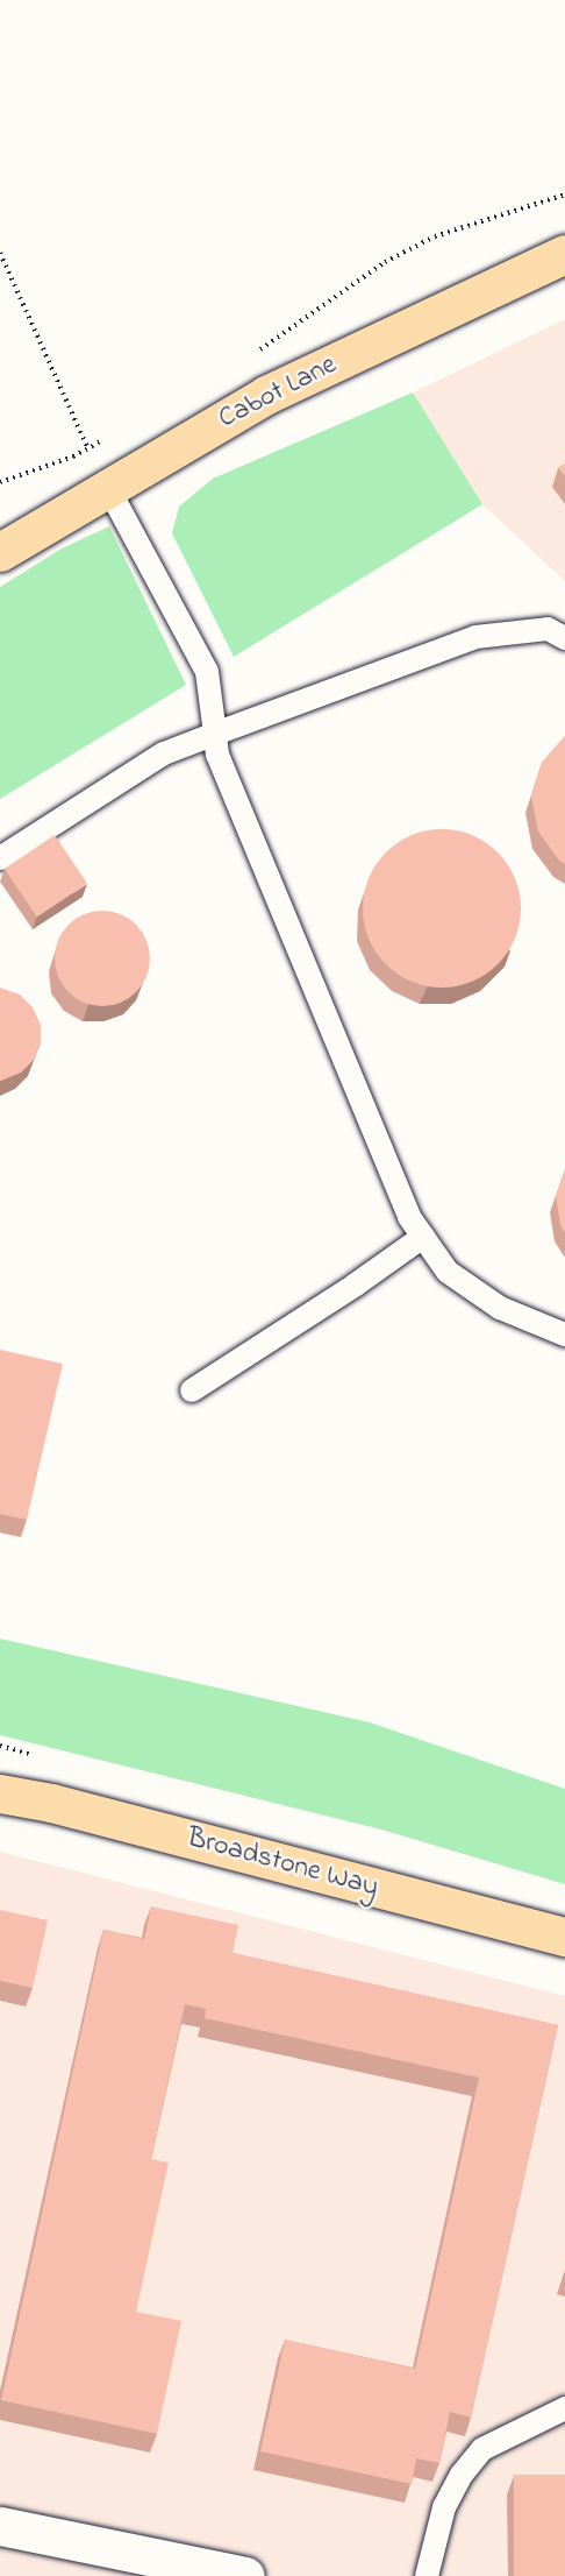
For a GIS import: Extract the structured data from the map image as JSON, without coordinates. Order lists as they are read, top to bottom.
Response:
{
  "streets": {
    "main road": ["Cabot Lane", "Broadstone Way"]
  }
}
